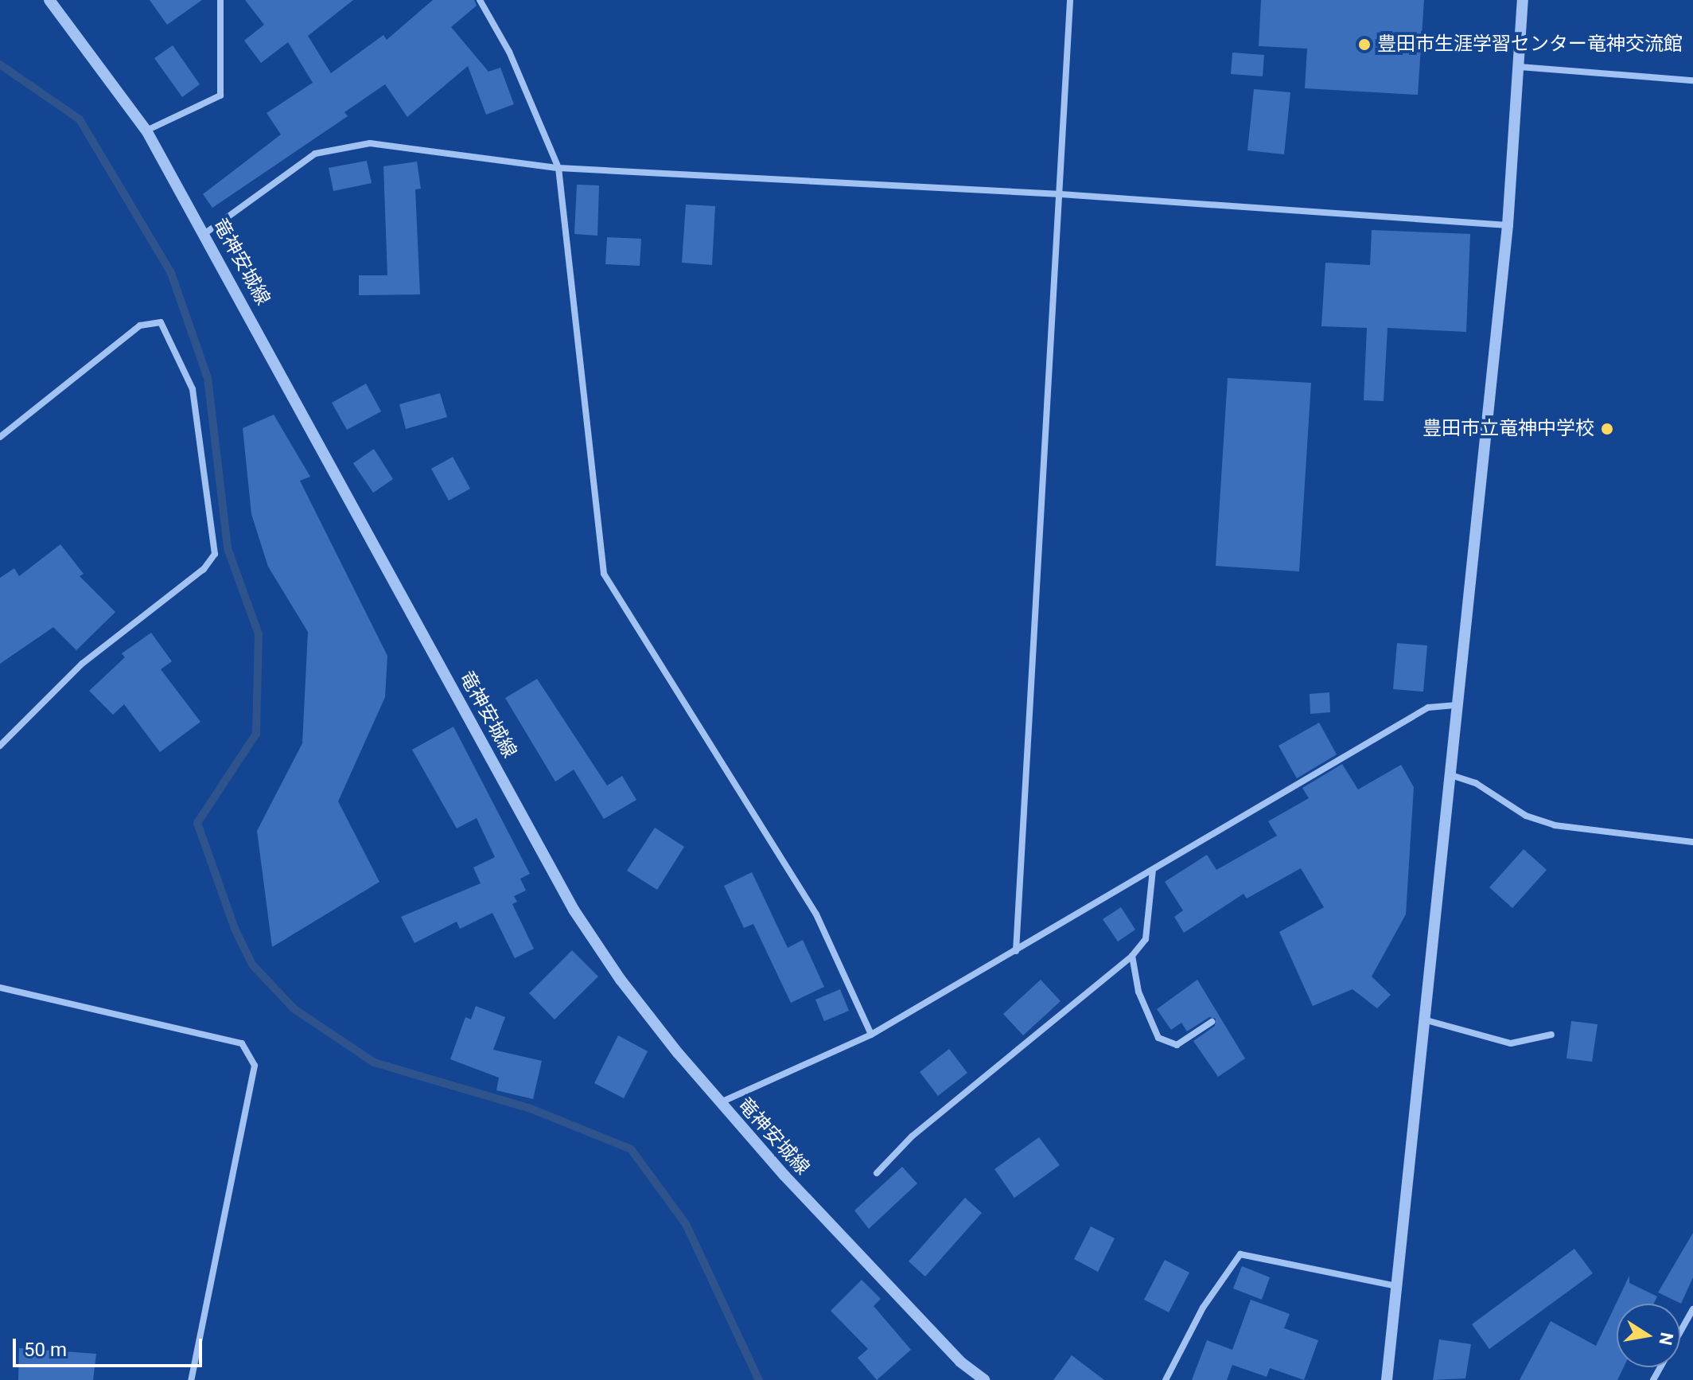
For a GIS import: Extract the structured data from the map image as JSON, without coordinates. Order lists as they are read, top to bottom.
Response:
{
  "streets": {
    "street": ["竜神安城線"]
  },
  "places": ["豊田市生涯学習センター竜神交流館", "豊田市立竜神中学校"],
  "scale_bar": "50 m",
  "north": "right"
}
